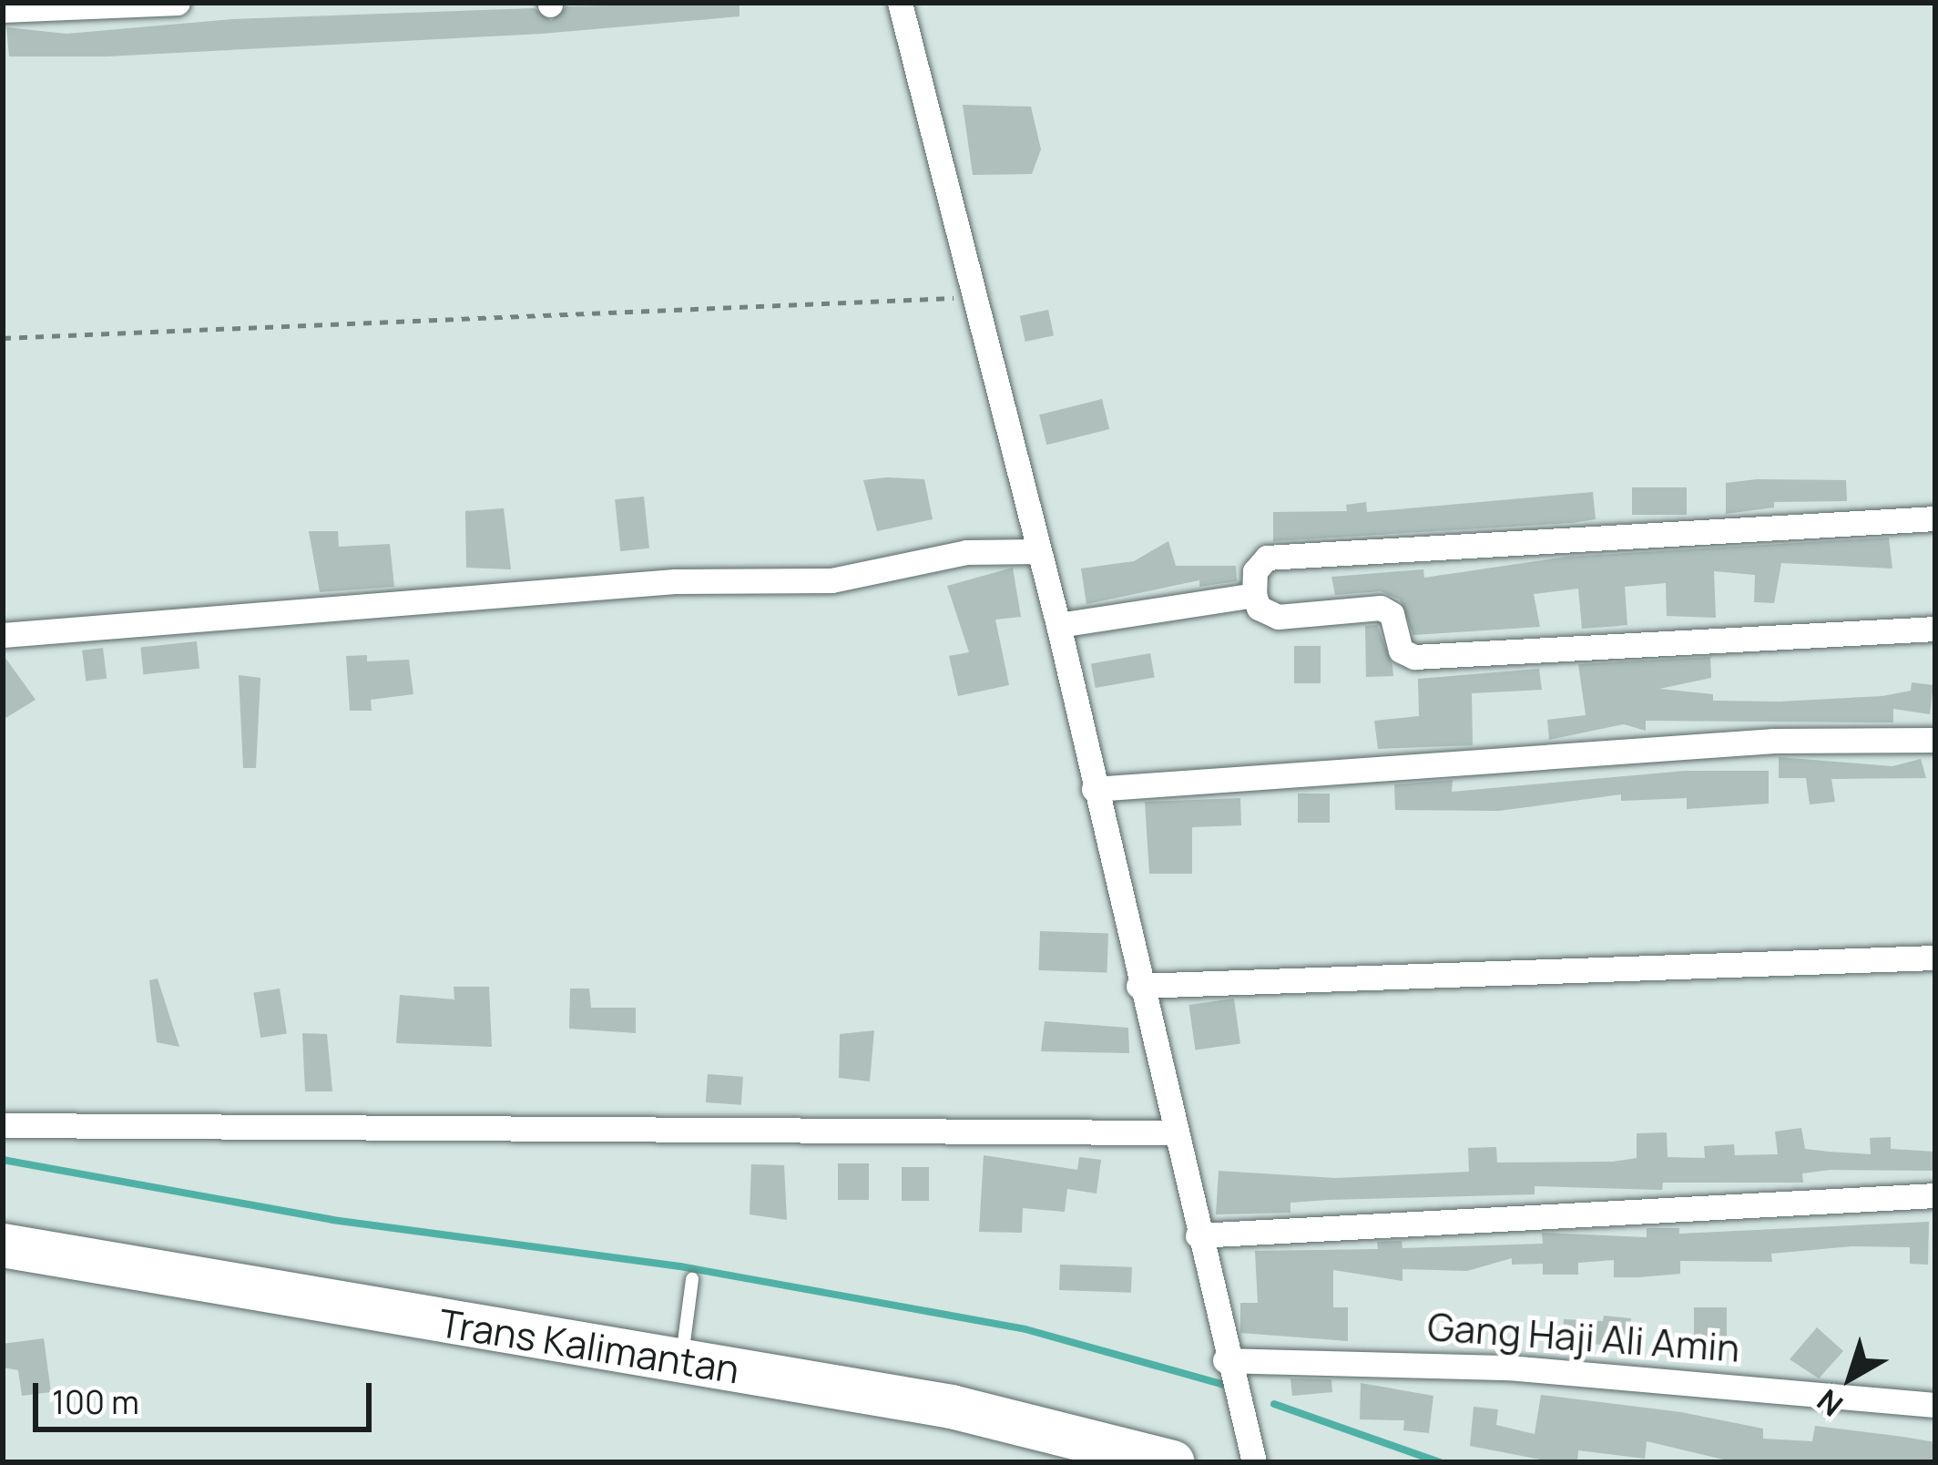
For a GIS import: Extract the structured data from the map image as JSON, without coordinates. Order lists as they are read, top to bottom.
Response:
{
  "streets": {
    "highway": ["Trans Kalimantan"],
    "street": ["Gang Haji Ali Amin"]
  },
  "scale_bar": "100 m",
  "north": "bottom left"
}
